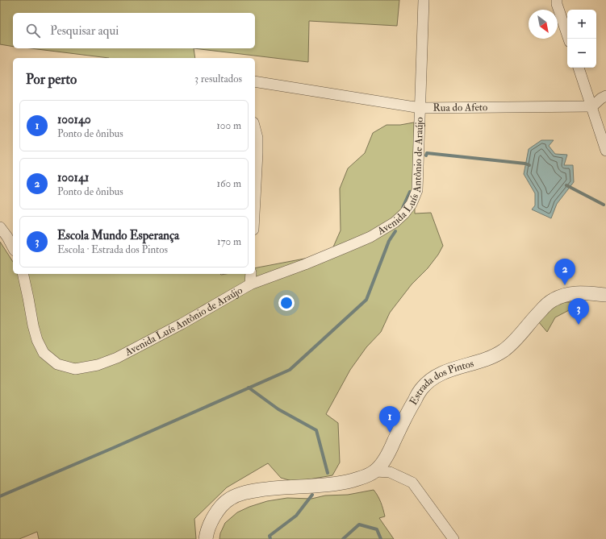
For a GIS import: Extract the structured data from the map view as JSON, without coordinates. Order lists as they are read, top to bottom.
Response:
{
  "streets": {
    "street": ["Rua do Afeto", "Avenida Luís Antônio de Araújo", "Estrada dos Pintos"]
  },
  "crossings": [
    ["Rua do Afeto", "Avenida Luís Antônio de Araújo"]
  ],
  "north": "bottom right",
  "page": {
    "map_buttons": ["+", "−"],
    "search": "Pesquisar aqui",
    "heading": ["Por perto", "3 resultados"],
    "list": [
      {
        "mark": "1",
        "name": "100140",
        "note": "Ponto de ônibus",
        "value": "100 m"
      },
      {
        "mark": "2",
        "name": "100141",
        "note": "Ponto de ônibus",
        "value": "160 m"
      },
      {
        "mark": "3",
        "name": "Escola Mundo Esperança",
        "note": "Escola · Estrada dos Pintos",
        "value": "170 m"
      }
    ],
    "pins": ["2", "3", "1"]
  }
}
